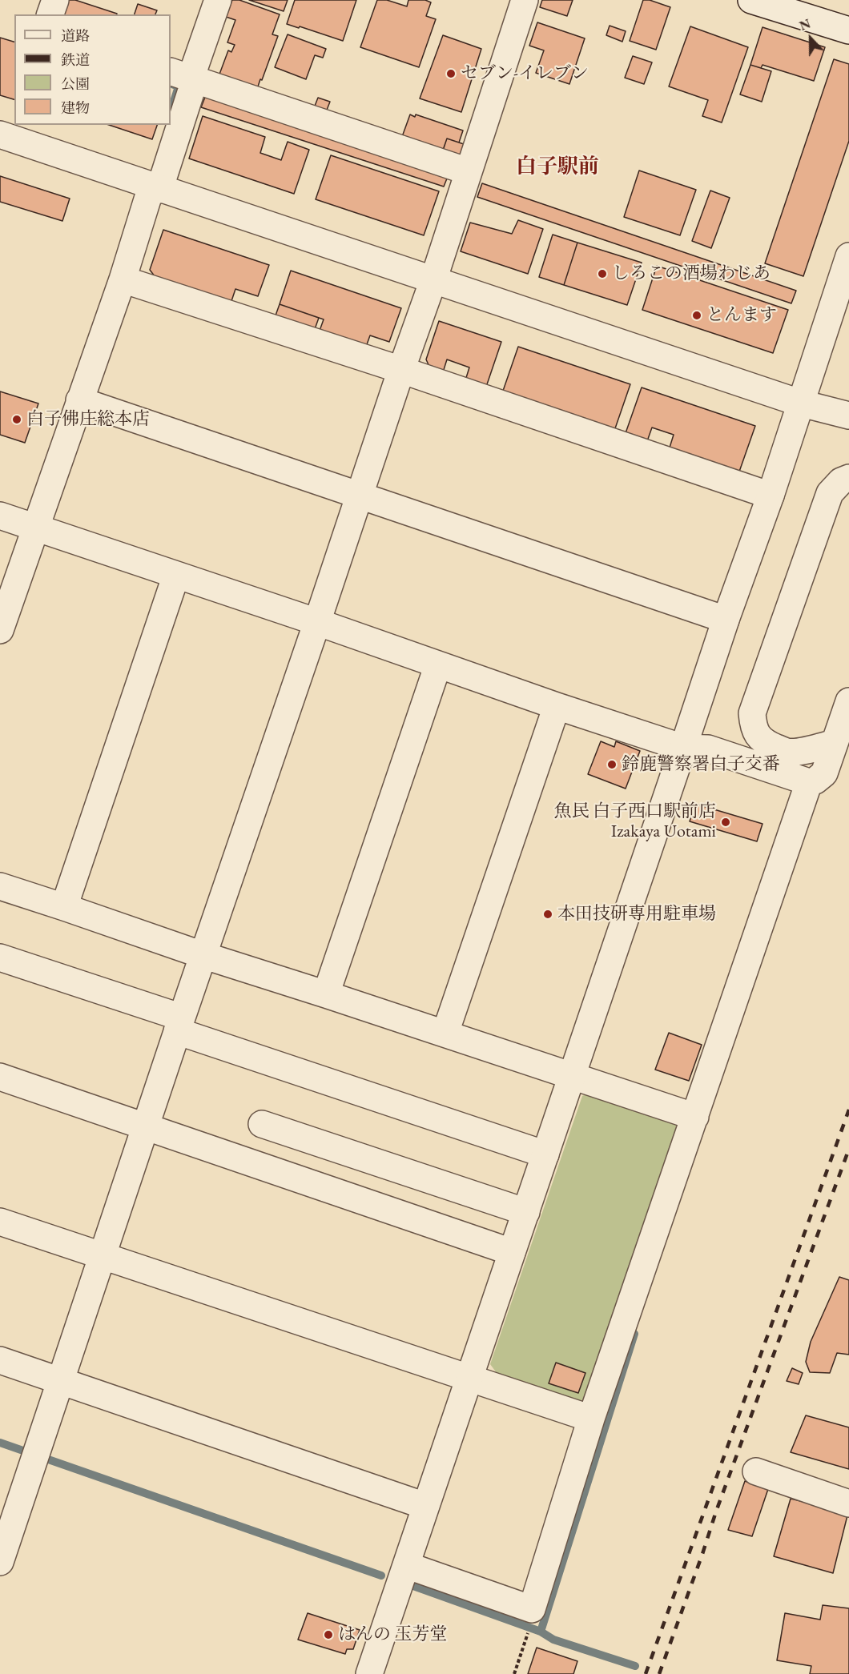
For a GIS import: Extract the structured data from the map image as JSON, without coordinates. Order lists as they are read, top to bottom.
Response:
{
  "districts": ["白子駅前"],
  "places": [
    "セブン-イレブン",
    "しろこの酒場わじあ",
    "とんます",
    "白子佛庄総本店",
    "鈴鹿警察署白子交番",
    "魚民 白子西口駅前店 Izakaya Uotami",
    "本田技研専用駐車場",
    "はんの 玉芳堂"
  ],
  "legend": [
    "道路",
    "鉄道",
    "公園",
    "建物"
  ],
  "north": "top"
}
